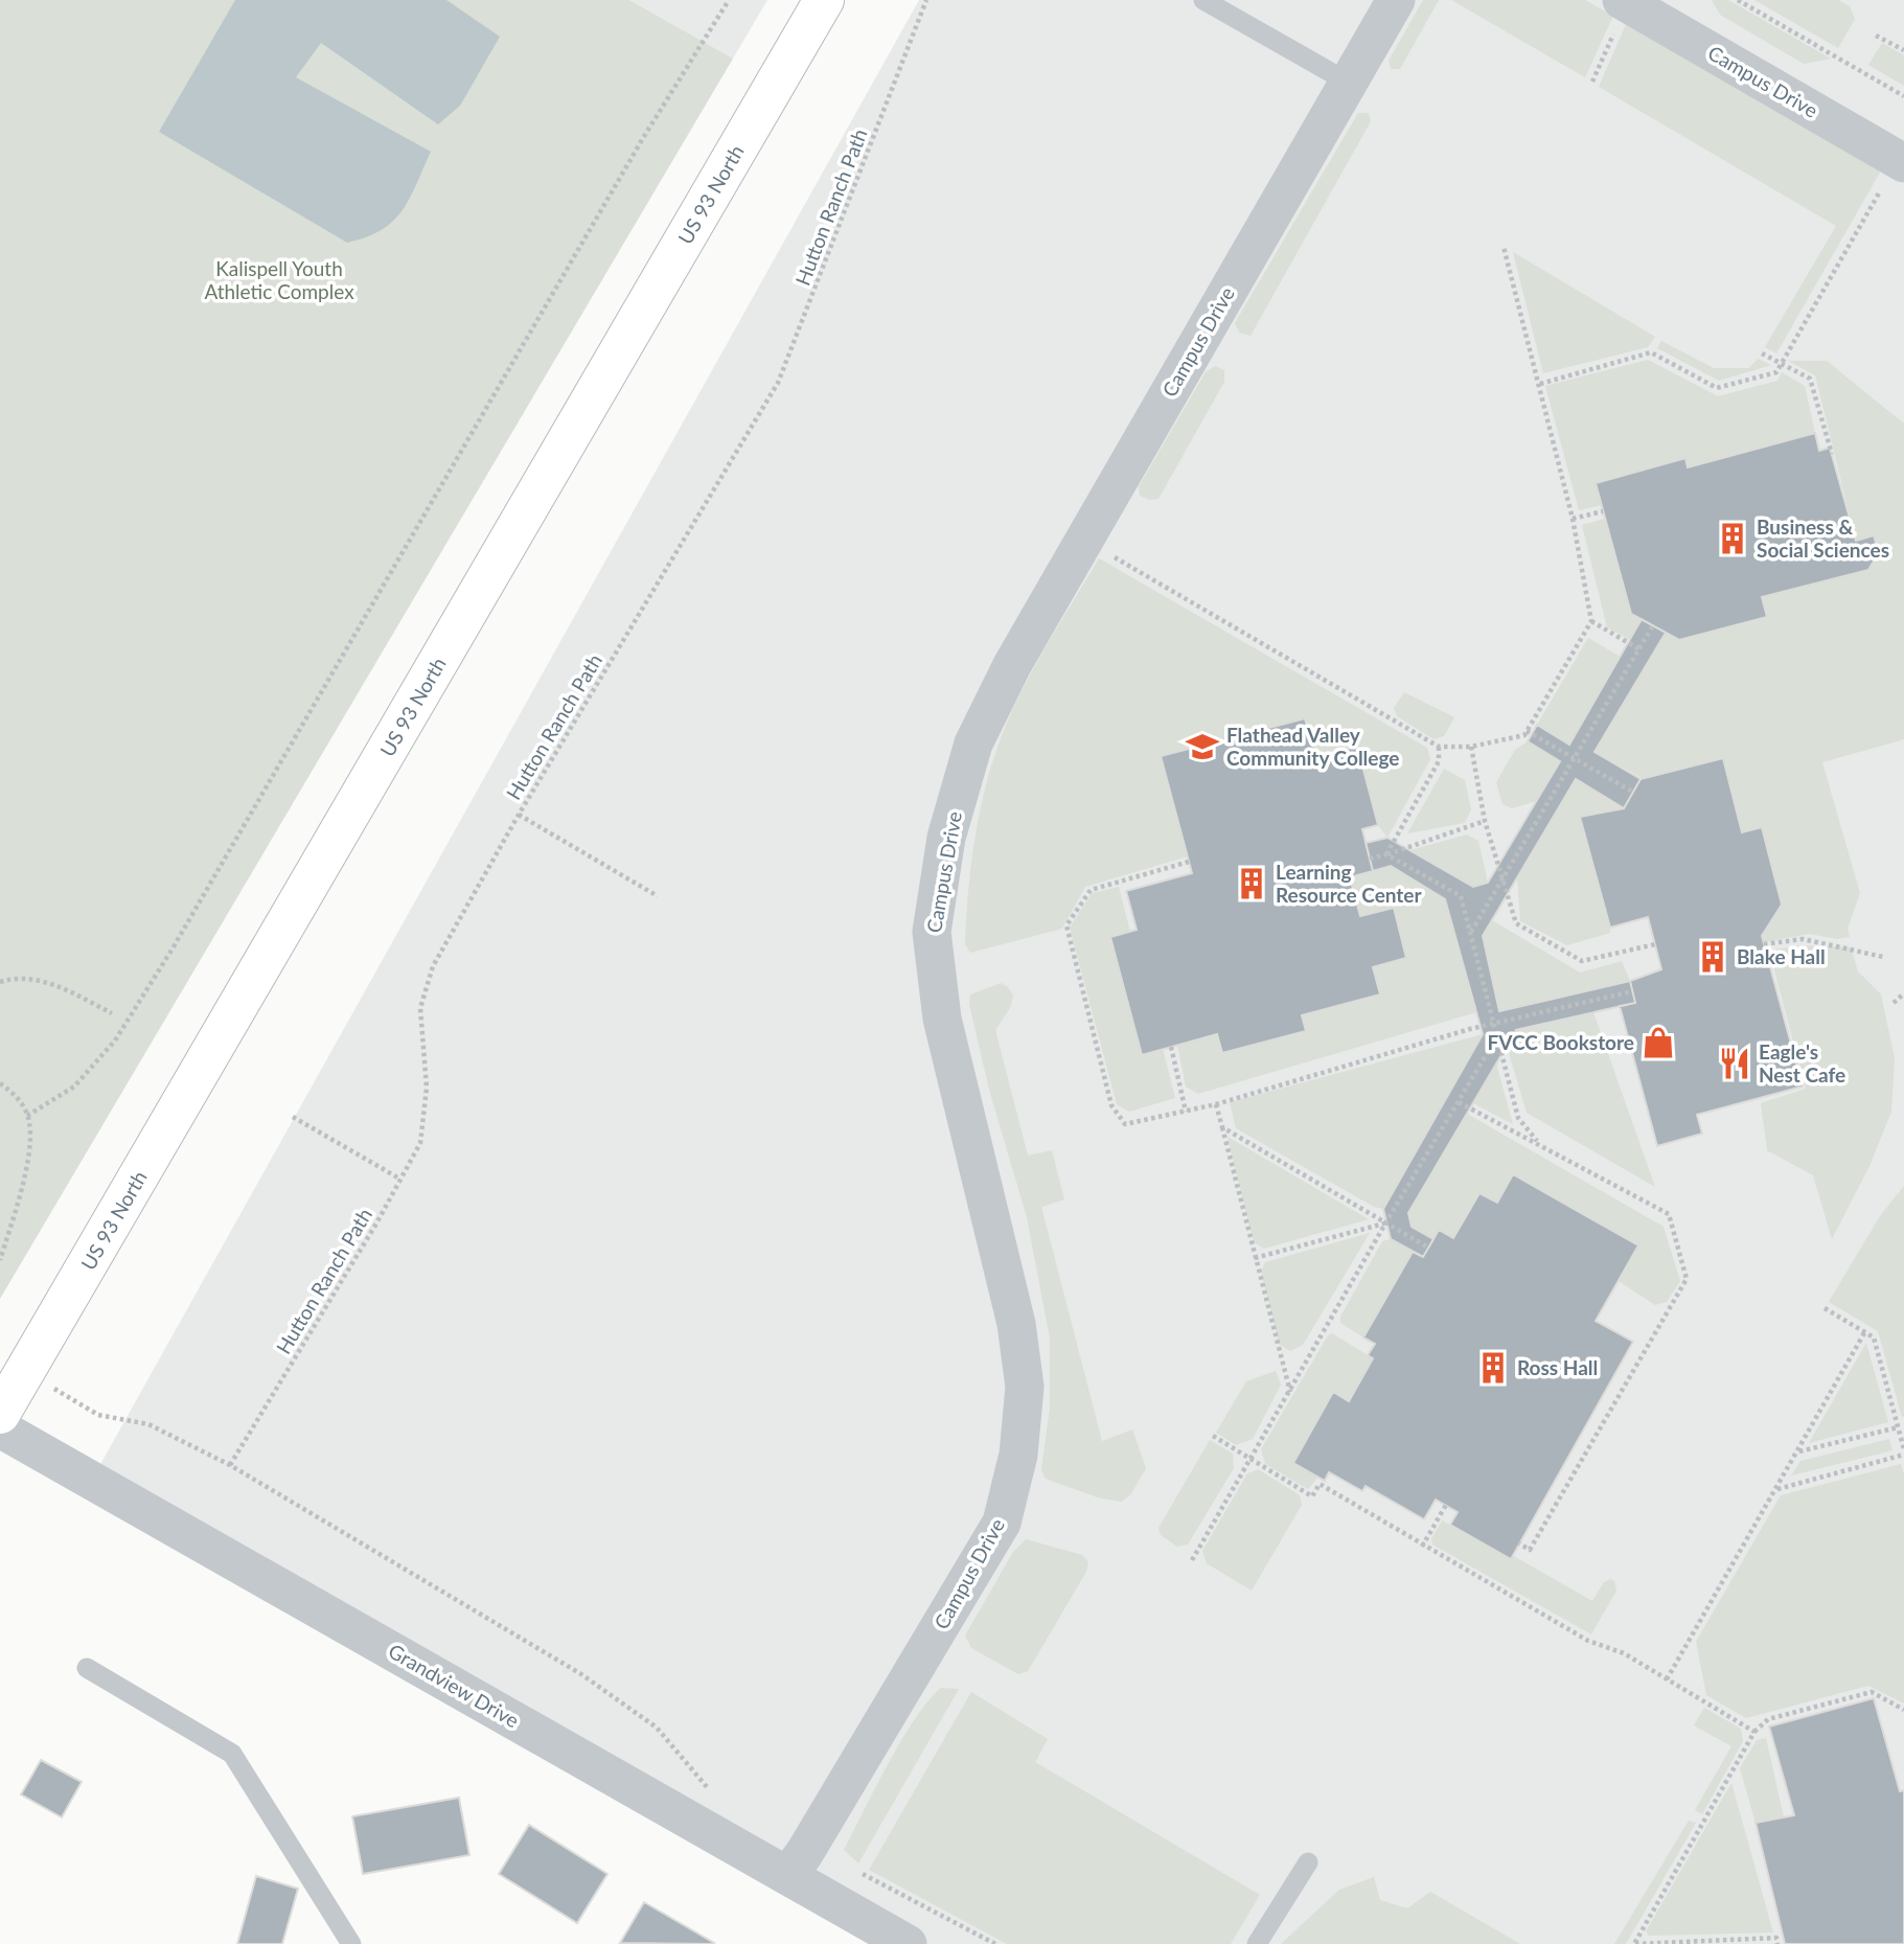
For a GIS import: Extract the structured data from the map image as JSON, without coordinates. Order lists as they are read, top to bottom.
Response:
{
  "streets": {
    "main road": ["US 93 North"],
    "street": ["Campus Drive", "Grandview Drive"],
    "path": ["Hutton Ranch Path"]
  },
  "crossings": [
    ["Campus Drive", "Grandview Drive"]
  ],
  "parks": ["Kalispell Youth Athletic Complex"],
  "places": {
    "building": [
      "Business & Social Sciences",
      "Learning Resource Center",
      "Blake Hall",
      "Ross Hall"
    ],
    "school or university": ["Flathead Valley Community College"],
    "shop": ["FVCC Bookstore"],
    "restaurant": ["Eagle's Nest Cafe"]
  }
}
